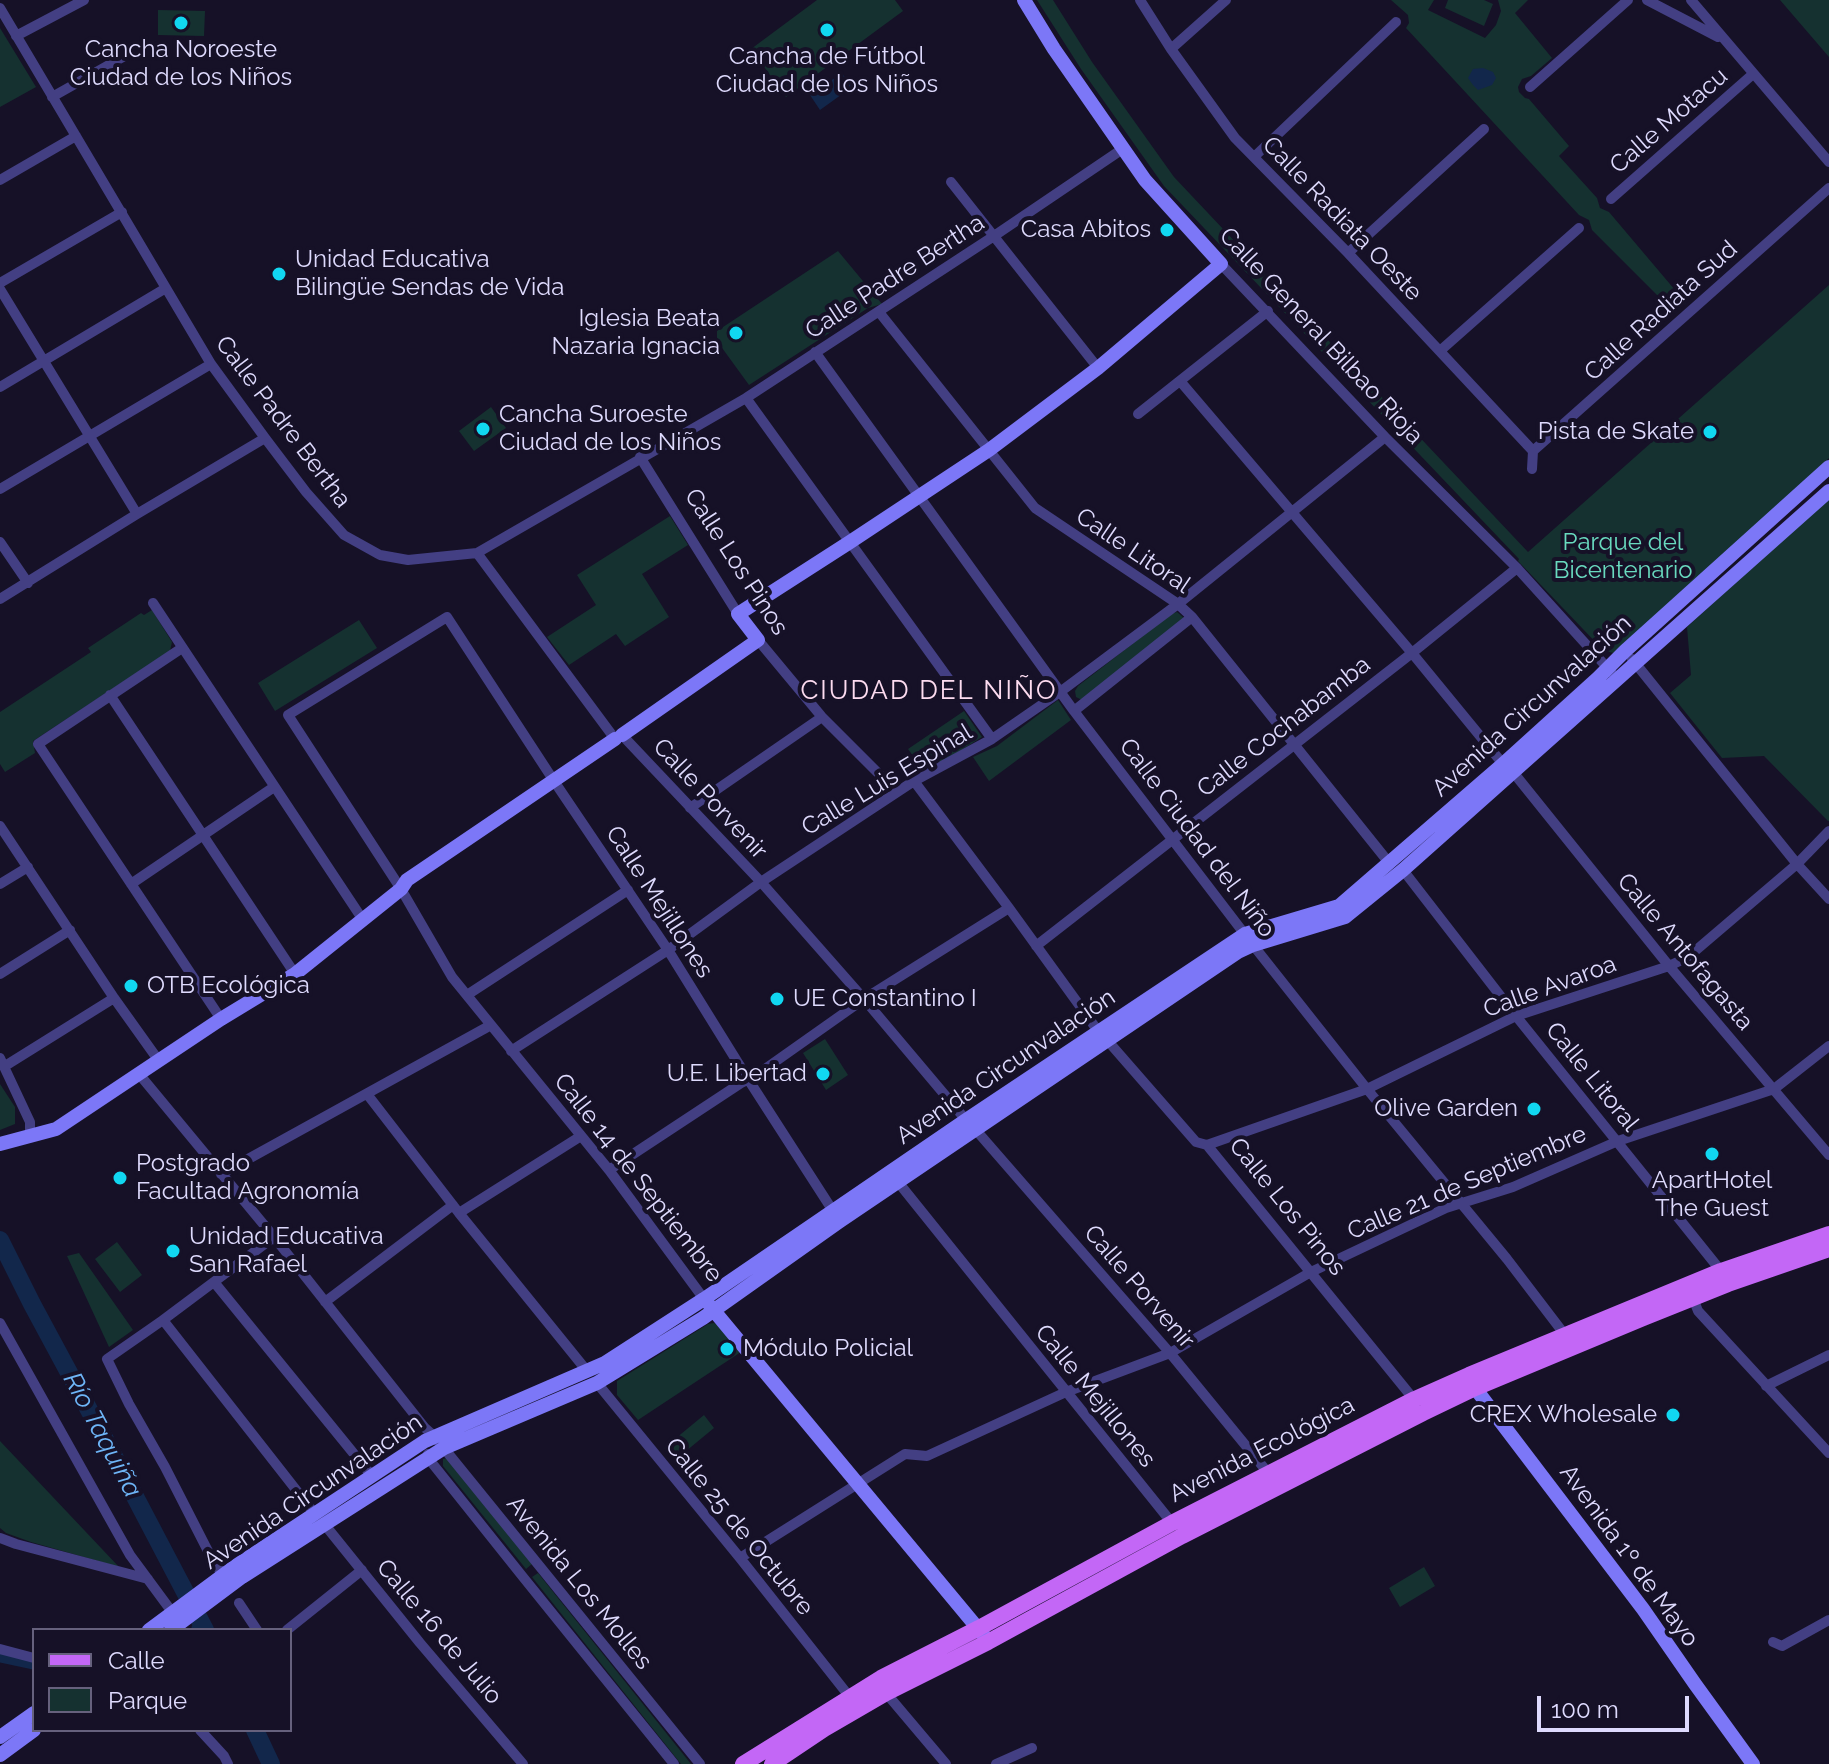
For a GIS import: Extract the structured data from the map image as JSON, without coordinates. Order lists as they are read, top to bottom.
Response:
{
  "streets": {
    "main road": [
      "Calle General Bilbao Rioja",
      "Calle Los Pinos",
      "Avenida Circunvalación",
      "Calle 14 de Septiembre",
      "Avenida Ecológica",
      "Avenida 1º de Mayo"
    ],
    "street": [
      "Calle Motacu",
      "Calle Radiata Oeste",
      "Calle Padre Bertha",
      "Calle Radiata Sud",
      "Calle Litoral",
      "Calle Cochabamba",
      "Calle Luis Espinal",
      "Calle Porvenir",
      "Calle Ciudad del Niño",
      "Calle Mejillones",
      "Calle Antofagasta",
      "Calle Avaroa",
      "Calle 21 de Septiembre",
      "Calle 25 de Octubre",
      "Avenida Los Molles",
      "Calle 16 de Julio"
    ]
  },
  "crossings": [
    ["Calle Radiata Oeste", "Calle Radiata Sud"],
    ["Calle Padre Bertha", "Calle General Bilbao Rioja"],
    ["Calle Padre Bertha", "Calle Litoral"],
    ["Calle Padre Bertha", "Calle Los Pinos"],
    ["Calle Padre Bertha", "Calle Porvenir"],
    ["Calle Padre Bertha", "Calle Ciudad del Niño"],
    ["Calle General Bilbao Rioja", "Avenida Circunvalación"],
    ["Calle General Bilbao Rioja", "Calle Cochabamba"],
    ["Calle General Bilbao Rioja", "Calle Luis Espinal"],
    ["Calle Litoral", "Avenida Circunvalación"],
    ["Calle Litoral", "Calle Cochabamba"],
    ["Calle Litoral", "Calle Luis Espinal"],
    ["Calle Litoral", "Calle Avaroa"],
    ["Calle Litoral", "Calle 21 de Septiembre"],
    ["Calle Litoral", "Avenida Ecológica"],
    ["Calle Los Pinos", "Avenida Circunvalación"],
    ["Calle Los Pinos", "Calle Cochabamba"],
    ["Calle Los Pinos", "Calle Luis Espinal"],
    ["Calle Los Pinos", "Calle Avaroa"],
    ["Calle Los Pinos", "Calle 21 de Septiembre"],
    ["Calle Los Pinos", "Avenida Ecológica"],
    ["Avenida Circunvalación", "Calle Porvenir"],
    ["Avenida Circunvalación", "Calle Ciudad del Niño"],
    ["Avenida Circunvalación", "Calle Mejillones"],
    ["Avenida Circunvalación", "Calle Antofagasta"],
    ["Avenida Circunvalación", "Calle 14 de Septiembre"],
    ["Avenida Circunvalación", "Calle 25 de Octubre"],
    ["Avenida Circunvalación", "Avenida Los Molles"],
    ["Avenida Circunvalación", "Calle 16 de Julio"],
    ["Calle Cochabamba", "Calle Ciudad del Niño"],
    ["Calle Cochabamba", "Calle Antofagasta"],
    ["Calle Luis Espinal", "Calle Porvenir"],
    ["Calle Luis Espinal", "Calle Ciudad del Niño"],
    ["Calle Luis Espinal", "Calle Mejillones"],
    ["Calle Luis Espinal", "Calle Antofagasta"],
    ["Calle Luis Espinal", "Calle 14 de Septiembre"],
    ["Calle Porvenir", "Calle 21 de Septiembre"],
    ["Calle Porvenir", "Avenida Ecológica"],
    ["Calle Ciudad del Niño", "Calle Avaroa"],
    ["Calle Ciudad del Niño", "Calle 21 de Septiembre"],
    ["Calle Ciudad del Niño", "Avenida Ecológica"],
    ["Calle Mejillones", "Calle 14 de Septiembre"],
    ["Calle Mejillones", "Calle 21 de Septiembre"],
    ["Calle Mejillones", "Avenida Ecológica"],
    ["Calle Antofagasta", "Calle Avaroa"],
    ["Calle Antofagasta", "Calle 21 de Septiembre"],
    ["Calle 14 de Septiembre", "Calle 21 de Septiembre"],
    ["Calle 14 de Septiembre", "Avenida Ecológica"],
    ["Calle 21 de Septiembre", "Calle 25 de Octubre"],
    ["Avenida Ecológica", "Calle 25 de Octubre"],
    ["Avenida Ecológica", "Avenida 1º de Mayo"]
  ],
  "districts": ["CIUDAD DEL NIÑO"],
  "water": ["Río Taquiña"],
  "parks": ["Parque del Bicentenario"],
  "places": [
    "Cancha Noroeste Ciudad de los Niños",
    "Cancha de Fútbol Ciudad de los Niños",
    "Casa Abitos",
    "Unidad Educativa Bilingüe Sendas de Vida",
    "Iglesia Beata Nazaria Ignacia",
    "Cancha Suroeste Ciudad de los Niños",
    "Pista de Skate",
    "OTB Ecológica",
    "UE Constantino I",
    "U.E. Libertad",
    "Olive Garden",
    "ApartHotel The Guest",
    "Postgrado Facultad Agronomía",
    "Unidad Educativa San Rafael",
    "Módulo Policial",
    "CREX Wholesale"
  ],
  "legend": ["Calle", "Parque"],
  "scale_bar": "100 m"
}
